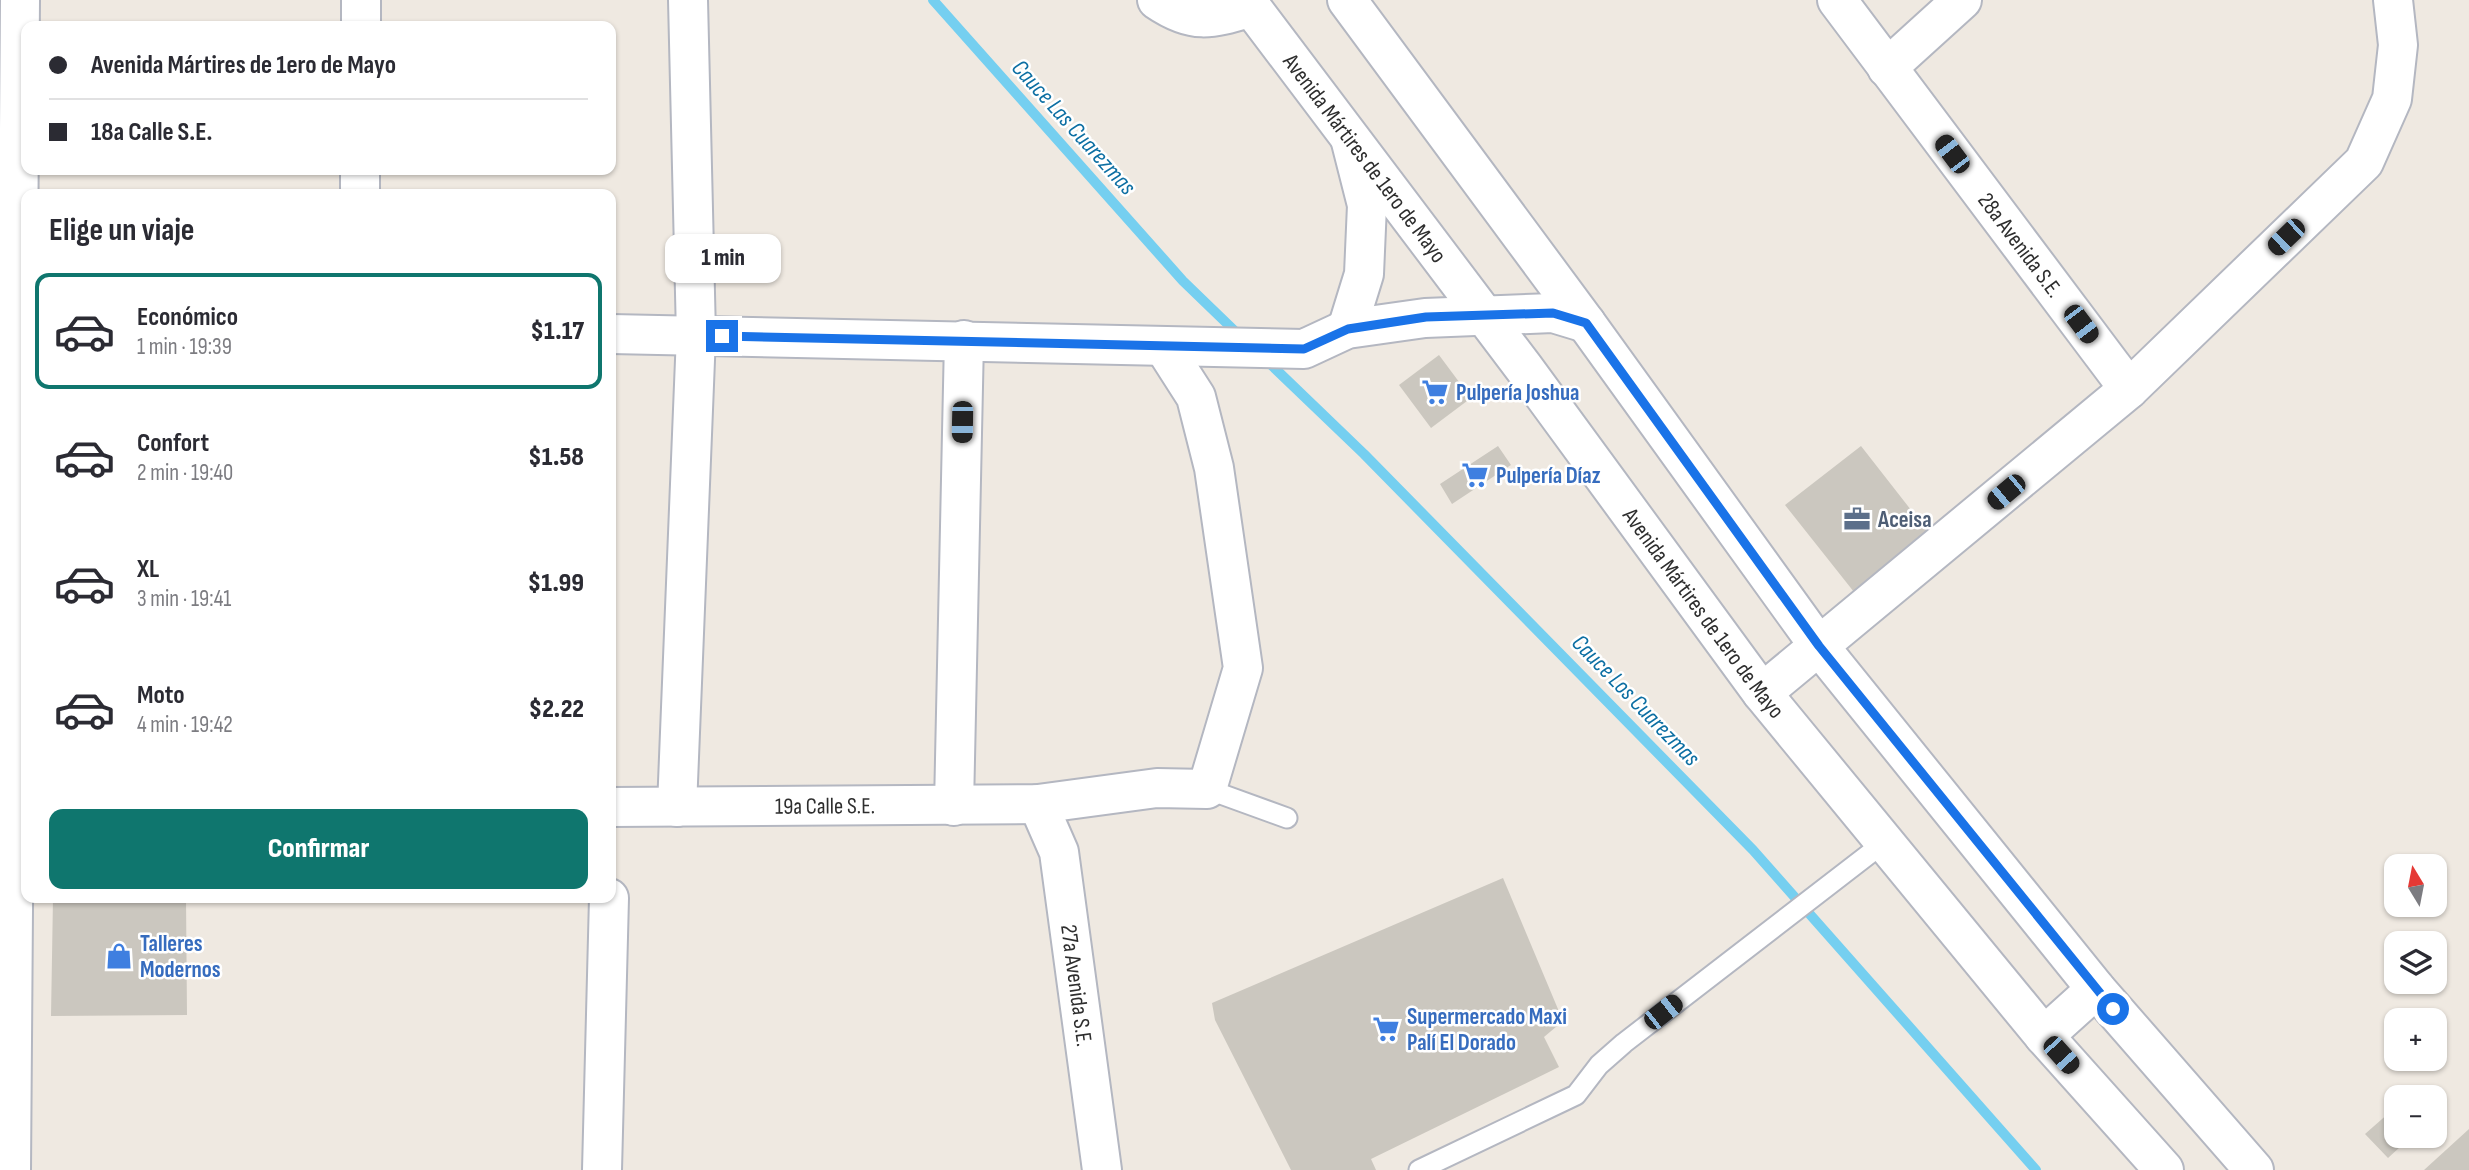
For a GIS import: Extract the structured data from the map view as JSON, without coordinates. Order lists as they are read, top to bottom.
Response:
{
  "streets": {
    "street": [
      "Avenida Mártires de 1ero de Mayo",
      "28a Avenida S.E.",
      "19a Calle S.E.",
      "27a Avenida S.E."
    ]
  },
  "crossings": [
    ["19a Calle S.E.", "27a Avenida S.E."]
  ],
  "water": ["Cauce Las Cuarezmas", "Cauce Los Cuarezmas"],
  "places": {
    "supermarket": ["Pulpería Joshua", "Pulpería Díaz", "Supermercado Maxi Palí El Dorado"],
    "office": ["Aceisa"],
    "shop": ["Talleres Modernos"]
  },
  "north": "top",
  "page": {
    "banner": ["Avenida Mártires de 1ero de Mayo", "18a Calle S.E."],
    "heading": "Elige un viaje",
    "bubble": "1 min",
    "list": [
      {
        "name": "Económico",
        "note": "1 min · 19:39",
        "value": "$1.17"
      },
      {
        "name": "Confort",
        "note": "2 min · 19:40",
        "value": "$1.58"
      },
      {
        "name": "XL",
        "note": "3 min · 19:41",
        "value": "$1.99"
      },
      {
        "name": "Moto",
        "note": "4 min · 19:42",
        "value": "$2.22"
      }
    ],
    "buttons": "Confirmar",
    "map_buttons": ["+", "−"]
  }
}
